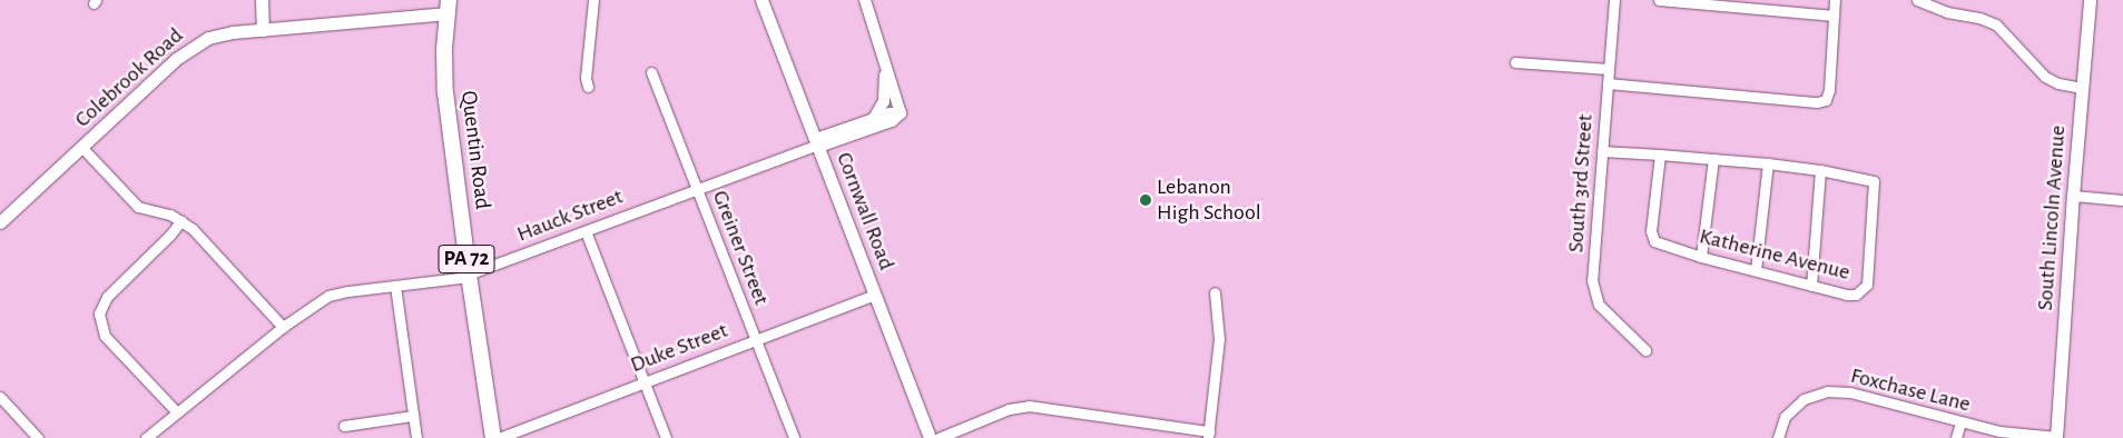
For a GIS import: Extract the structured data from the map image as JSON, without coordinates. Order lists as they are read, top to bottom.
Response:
{
  "streets": {
    "highway": ["Quentin Road", "PA 72"],
    "main road": ["Colebrook Road", "Cornwall Road", "South Lincoln Avenue"],
    "street": [
      "South 3rd Street",
      "Hauck Street",
      "Greiner Street",
      "Katherine Avenue",
      "Duke Street",
      "Foxchase Lane"
    ]
  },
  "crossings": [
    ["Colebrook Road", "Quentin Road"],
    ["Quentin Road", "Hauck Street"],
    ["Cornwall Road", "Hauck Street"],
    ["Cornwall Road", "Duke Street"],
    ["Hauck Street", "Greiner Street"],
    ["South Lincoln Avenue", "Foxchase Lane"],
    ["Greiner Street", "Duke Street"]
  ],
  "places": ["Lebanon High School"]
}
